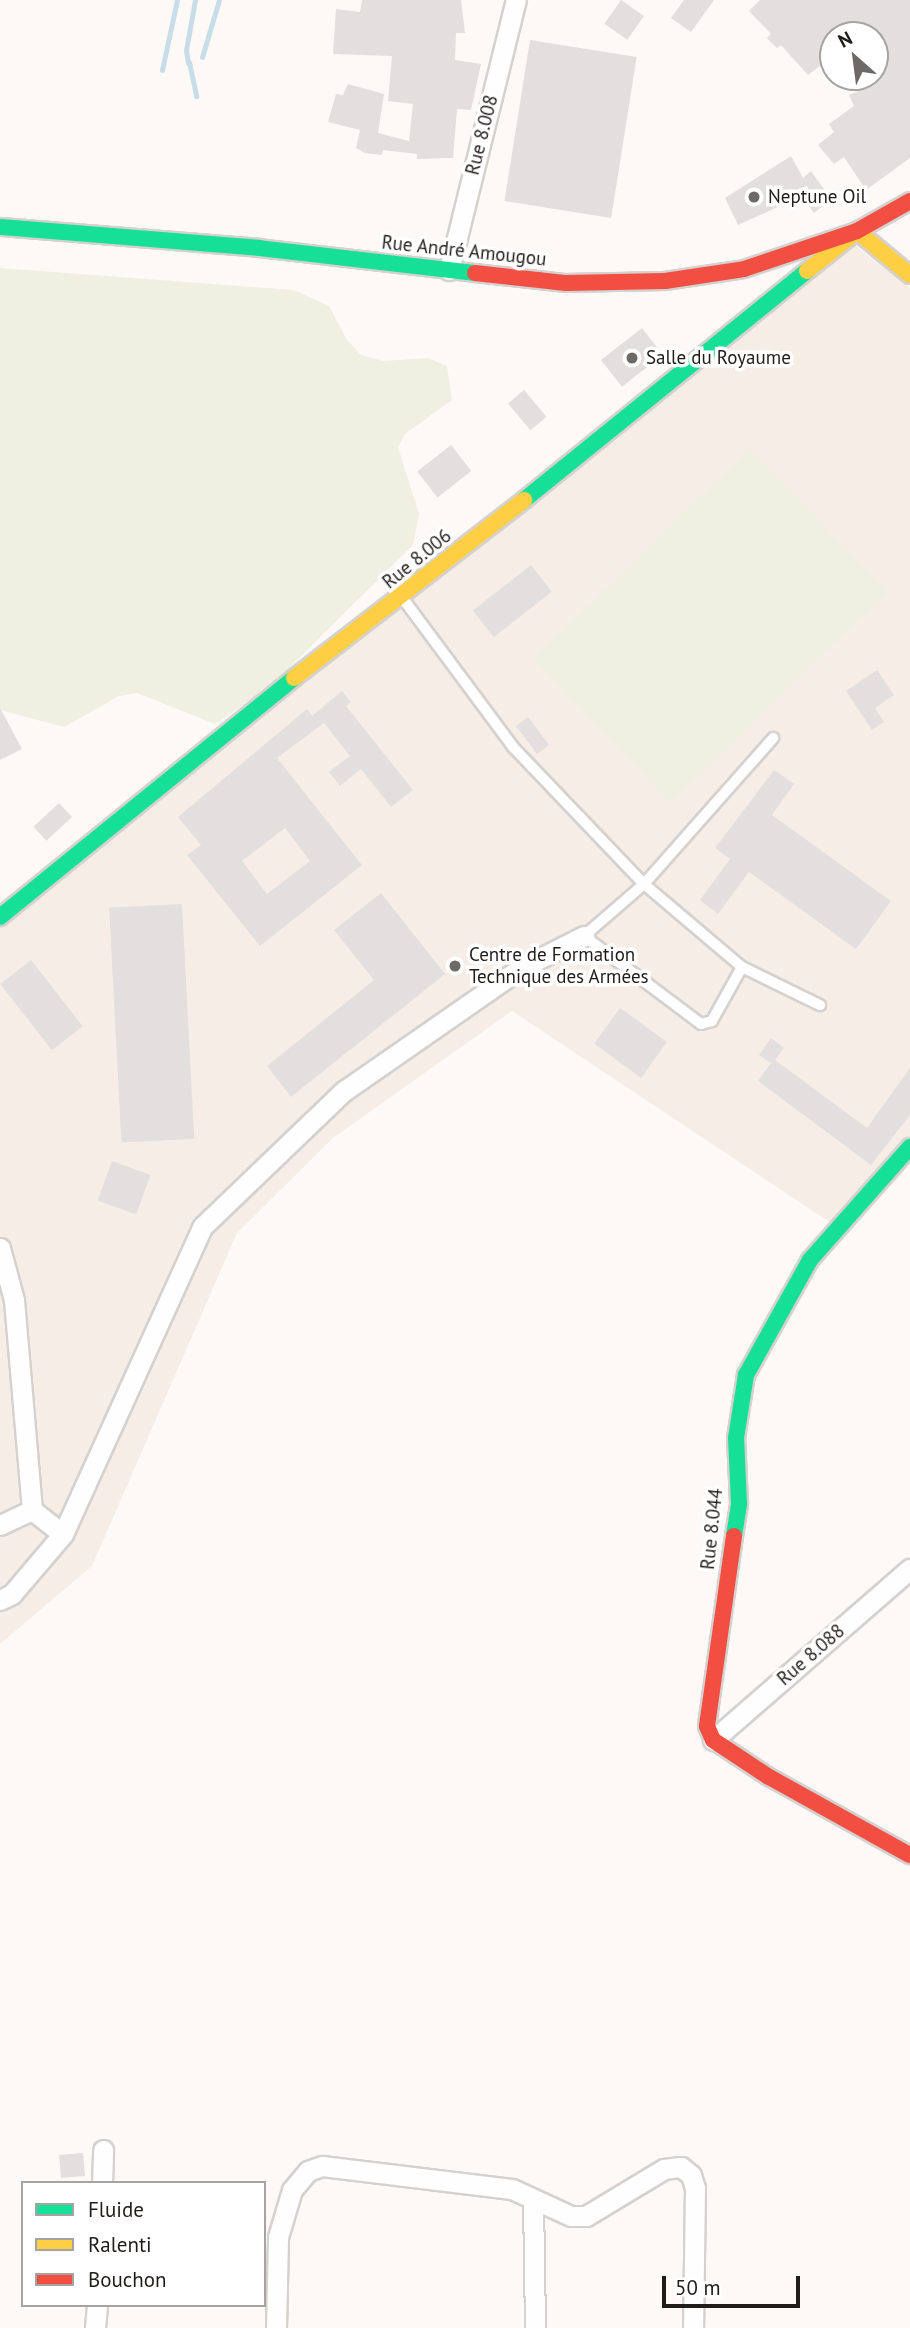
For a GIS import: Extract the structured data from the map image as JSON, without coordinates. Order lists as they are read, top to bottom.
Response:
{
  "streets": {
    "street": [
      "Rue 8.008",
      "Rue André Amougou",
      "Rue 8.006",
      "Rue 8.044",
      "Rue 8.088"
    ]
  },
  "crossings": [
    ["Rue 8.008", "Rue André Amougou"],
    ["Rue André Amougou", "Rue 8.006"],
    ["Rue 8.044", "Rue 8.088"]
  ],
  "places": ["Neptune Oil", "Salle du Royaume", "Centre de Formation Technique des Armées"],
  "legend": ["Fluide", "Ralenti", "Bouchon"],
  "scale_bar": "50 m",
  "north": "top left"
}
